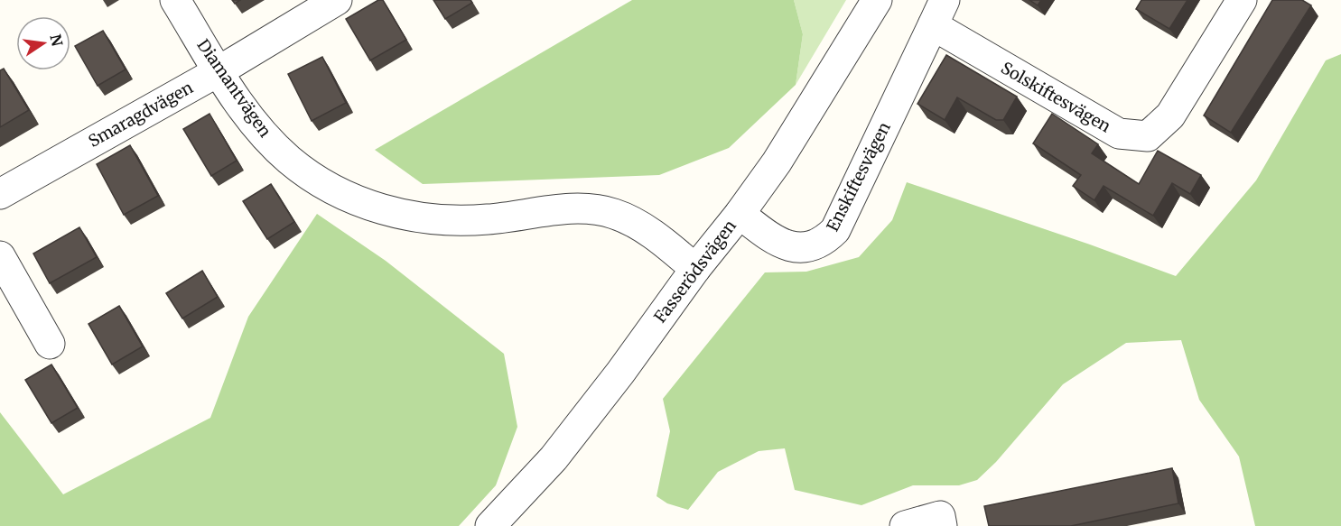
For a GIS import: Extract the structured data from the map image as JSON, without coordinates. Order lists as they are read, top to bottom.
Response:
{
  "streets": {
    "street": [
      "Diamantvägen",
      "Solskiftesvägen",
      "Smaragdvägen",
      "Enskiftesvägen",
      "Fasserödsvägen"
    ]
  },
  "crossings": [
    ["Diamantvägen", "Smaragdvägen"],
    ["Diamantvägen", "Fasserödsvägen"],
    ["Solskiftesvägen", "Enskiftesvägen"],
    ["Enskiftesvägen", "Fasserödsvägen"]
  ],
  "north": "right"
}
